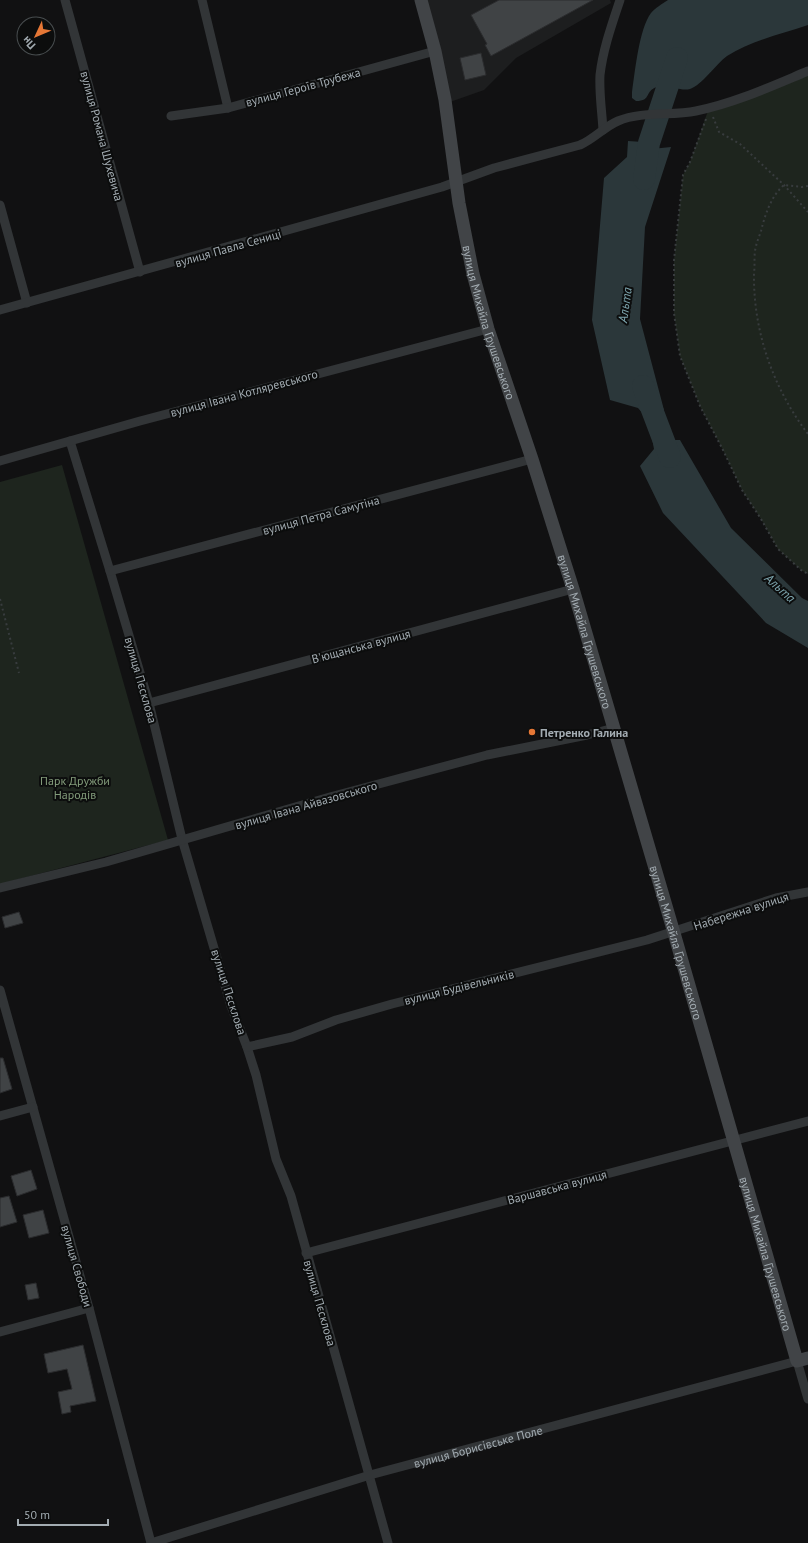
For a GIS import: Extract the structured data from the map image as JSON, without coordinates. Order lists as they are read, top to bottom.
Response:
{
  "streets": {
    "street": [
      "вулиця Героїв Трубежа",
      "вулиця Романа Шухевича",
      "вулиця Павла Сениці",
      "вулиця Михайла Грушевського",
      "вулиця Івана Котляревського",
      "вулиця Петра Самутіна",
      "В'ющанська вулиця",
      "вулиця Пєсклова",
      "вулиця Івана Айвазовського",
      "Набережна вулиця",
      "вулиця Будівельників",
      "Варшавська вулиця",
      "вулиця Свободи",
      "вулиця Борисівське Поле"
    ]
  },
  "crossings": [
    ["вулиця Героїв Трубежа", "вулиця Михайла Грушевського"],
    ["вулиця Романа Шухевича", "вулиця Павла Сениці"],
    ["вулиця Павла Сениці", "вулиця Михайла Грушевського"],
    ["вулиця Михайла Грушевського", "вулиця Івана Котляревського"],
    ["вулиця Михайла Грушевського", "вулиця Петра Самутіна"],
    ["вулиця Михайла Грушевського", "В'ющанська вулиця"],
    ["вулиця Михайла Грушевського", "вулиця Івана Айвазовського"],
    ["вулиця Михайла Грушевського", "Набережна вулиця"],
    ["вулиця Михайла Грушевського", "вулиця Будівельників"],
    ["вулиця Михайла Грушевського", "Варшавська вулиця"],
    ["вулиця Михайла Грушевського", "вулиця Борисівське Поле"],
    ["вулиця Івана Котляревського", "вулиця Пєсклова"],
    ["вулиця Петра Самутіна", "вулиця Пєсклова"],
    ["В'ющанська вулиця", "вулиця Пєсклова"],
    ["вулиця Пєсклова", "вулиця Івана Айвазовського"],
    ["вулиця Пєсклова", "вулиця Будівельників"],
    ["вулиця Пєсклова", "Варшавська вулиця"],
    ["вулиця Пєсклова", "вулиця Борисівське Поле"],
    ["Набережна вулиця", "вулиця Будівельників"],
    ["вулиця Свободи", "вулиця Борисівське Поле"]
  ],
  "water": ["Альта"],
  "parks": ["Парк Дружби Народів"],
  "places": ["Петренко Галина"],
  "scale_bar": "50 m",
  "north": "bottom left"
}
